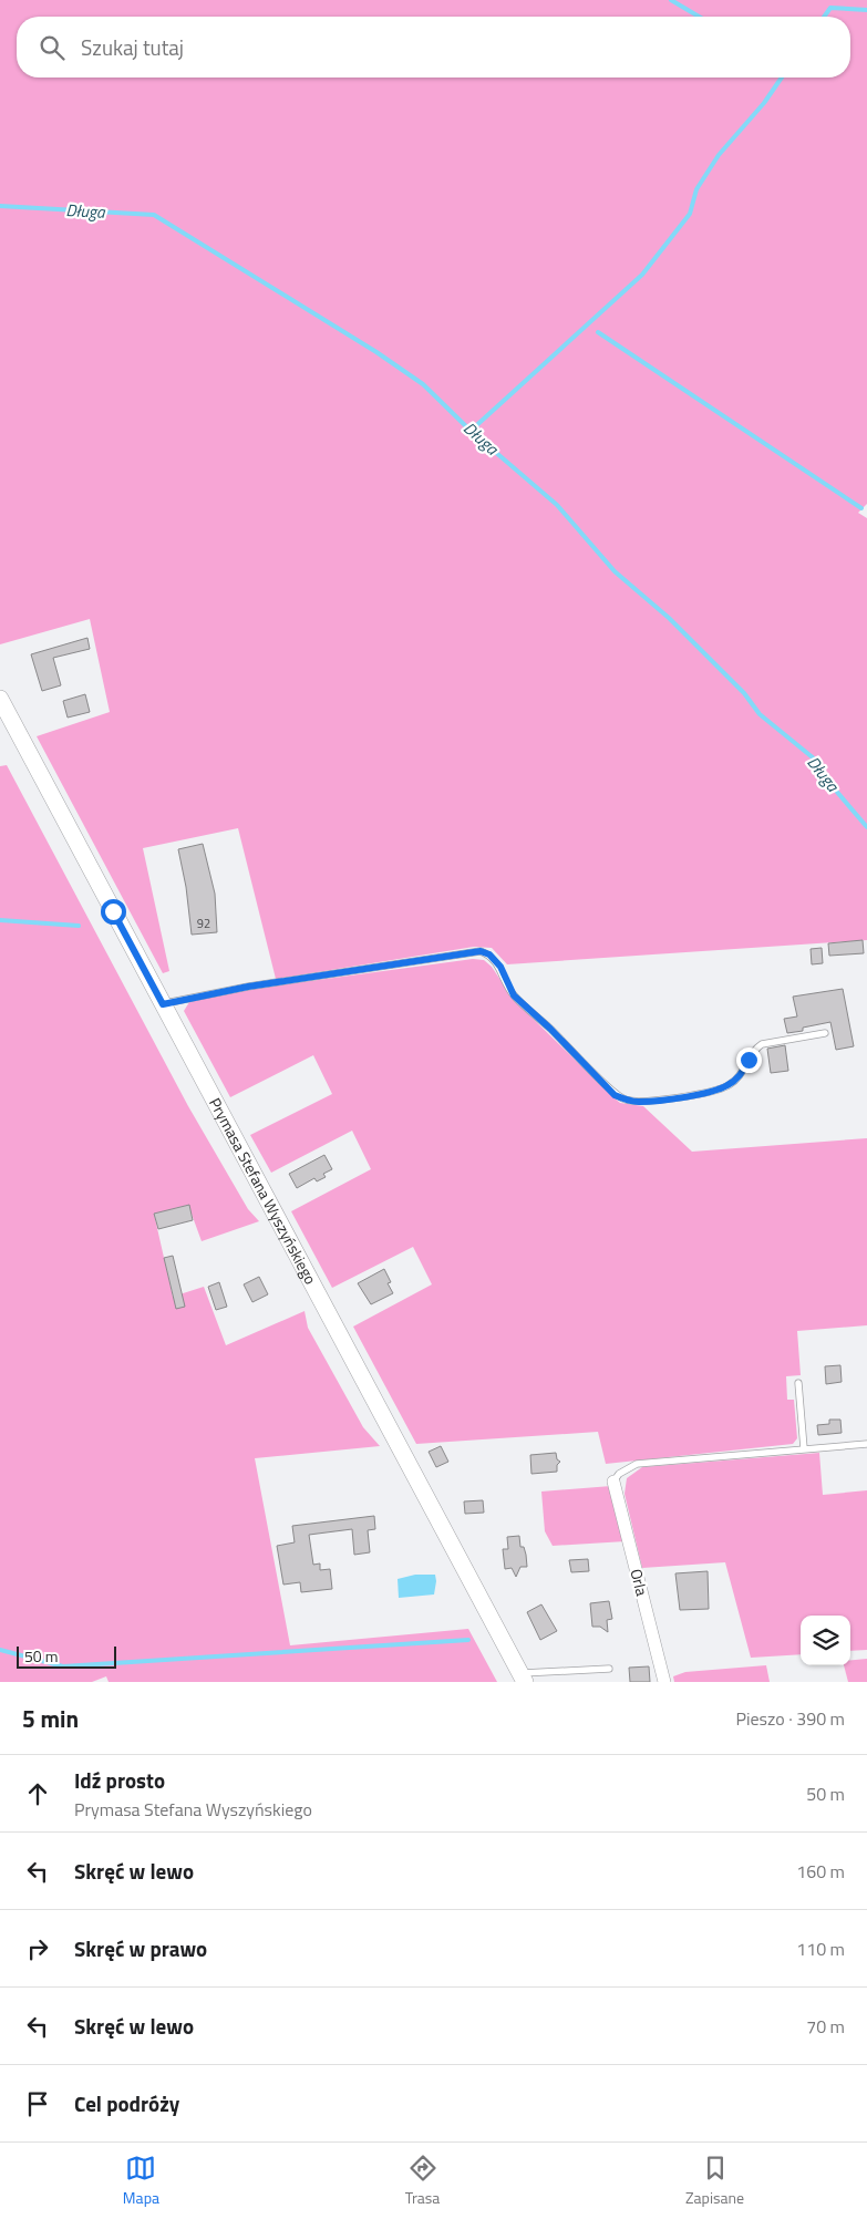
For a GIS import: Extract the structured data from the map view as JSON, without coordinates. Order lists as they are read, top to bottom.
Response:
{
  "streets": {
    "street": ["Prymasa Stefana Wyszyńskiego", "Orla"]
  },
  "water": ["Długa"],
  "house_numbers": ["92"],
  "scale_bar": "50 m",
  "page": {
    "search": "Szukaj tutaj",
    "scale": "50 m",
    "heading": ["5 min", "Pieszo · 390 m"],
    "list": [
      ["Idź prosto", "Prymasa Stefana Wyszyńskiego", "50 m"],
      ["Skręć w lewo", "160 m"],
      ["Skręć w prawo", "110 m"],
      ["Skręć w lewo", "70 m"],
      "Cel podróży"
    ],
    "nav": ["Mapa", "Trasa", "Zapisane"]
  }
}
